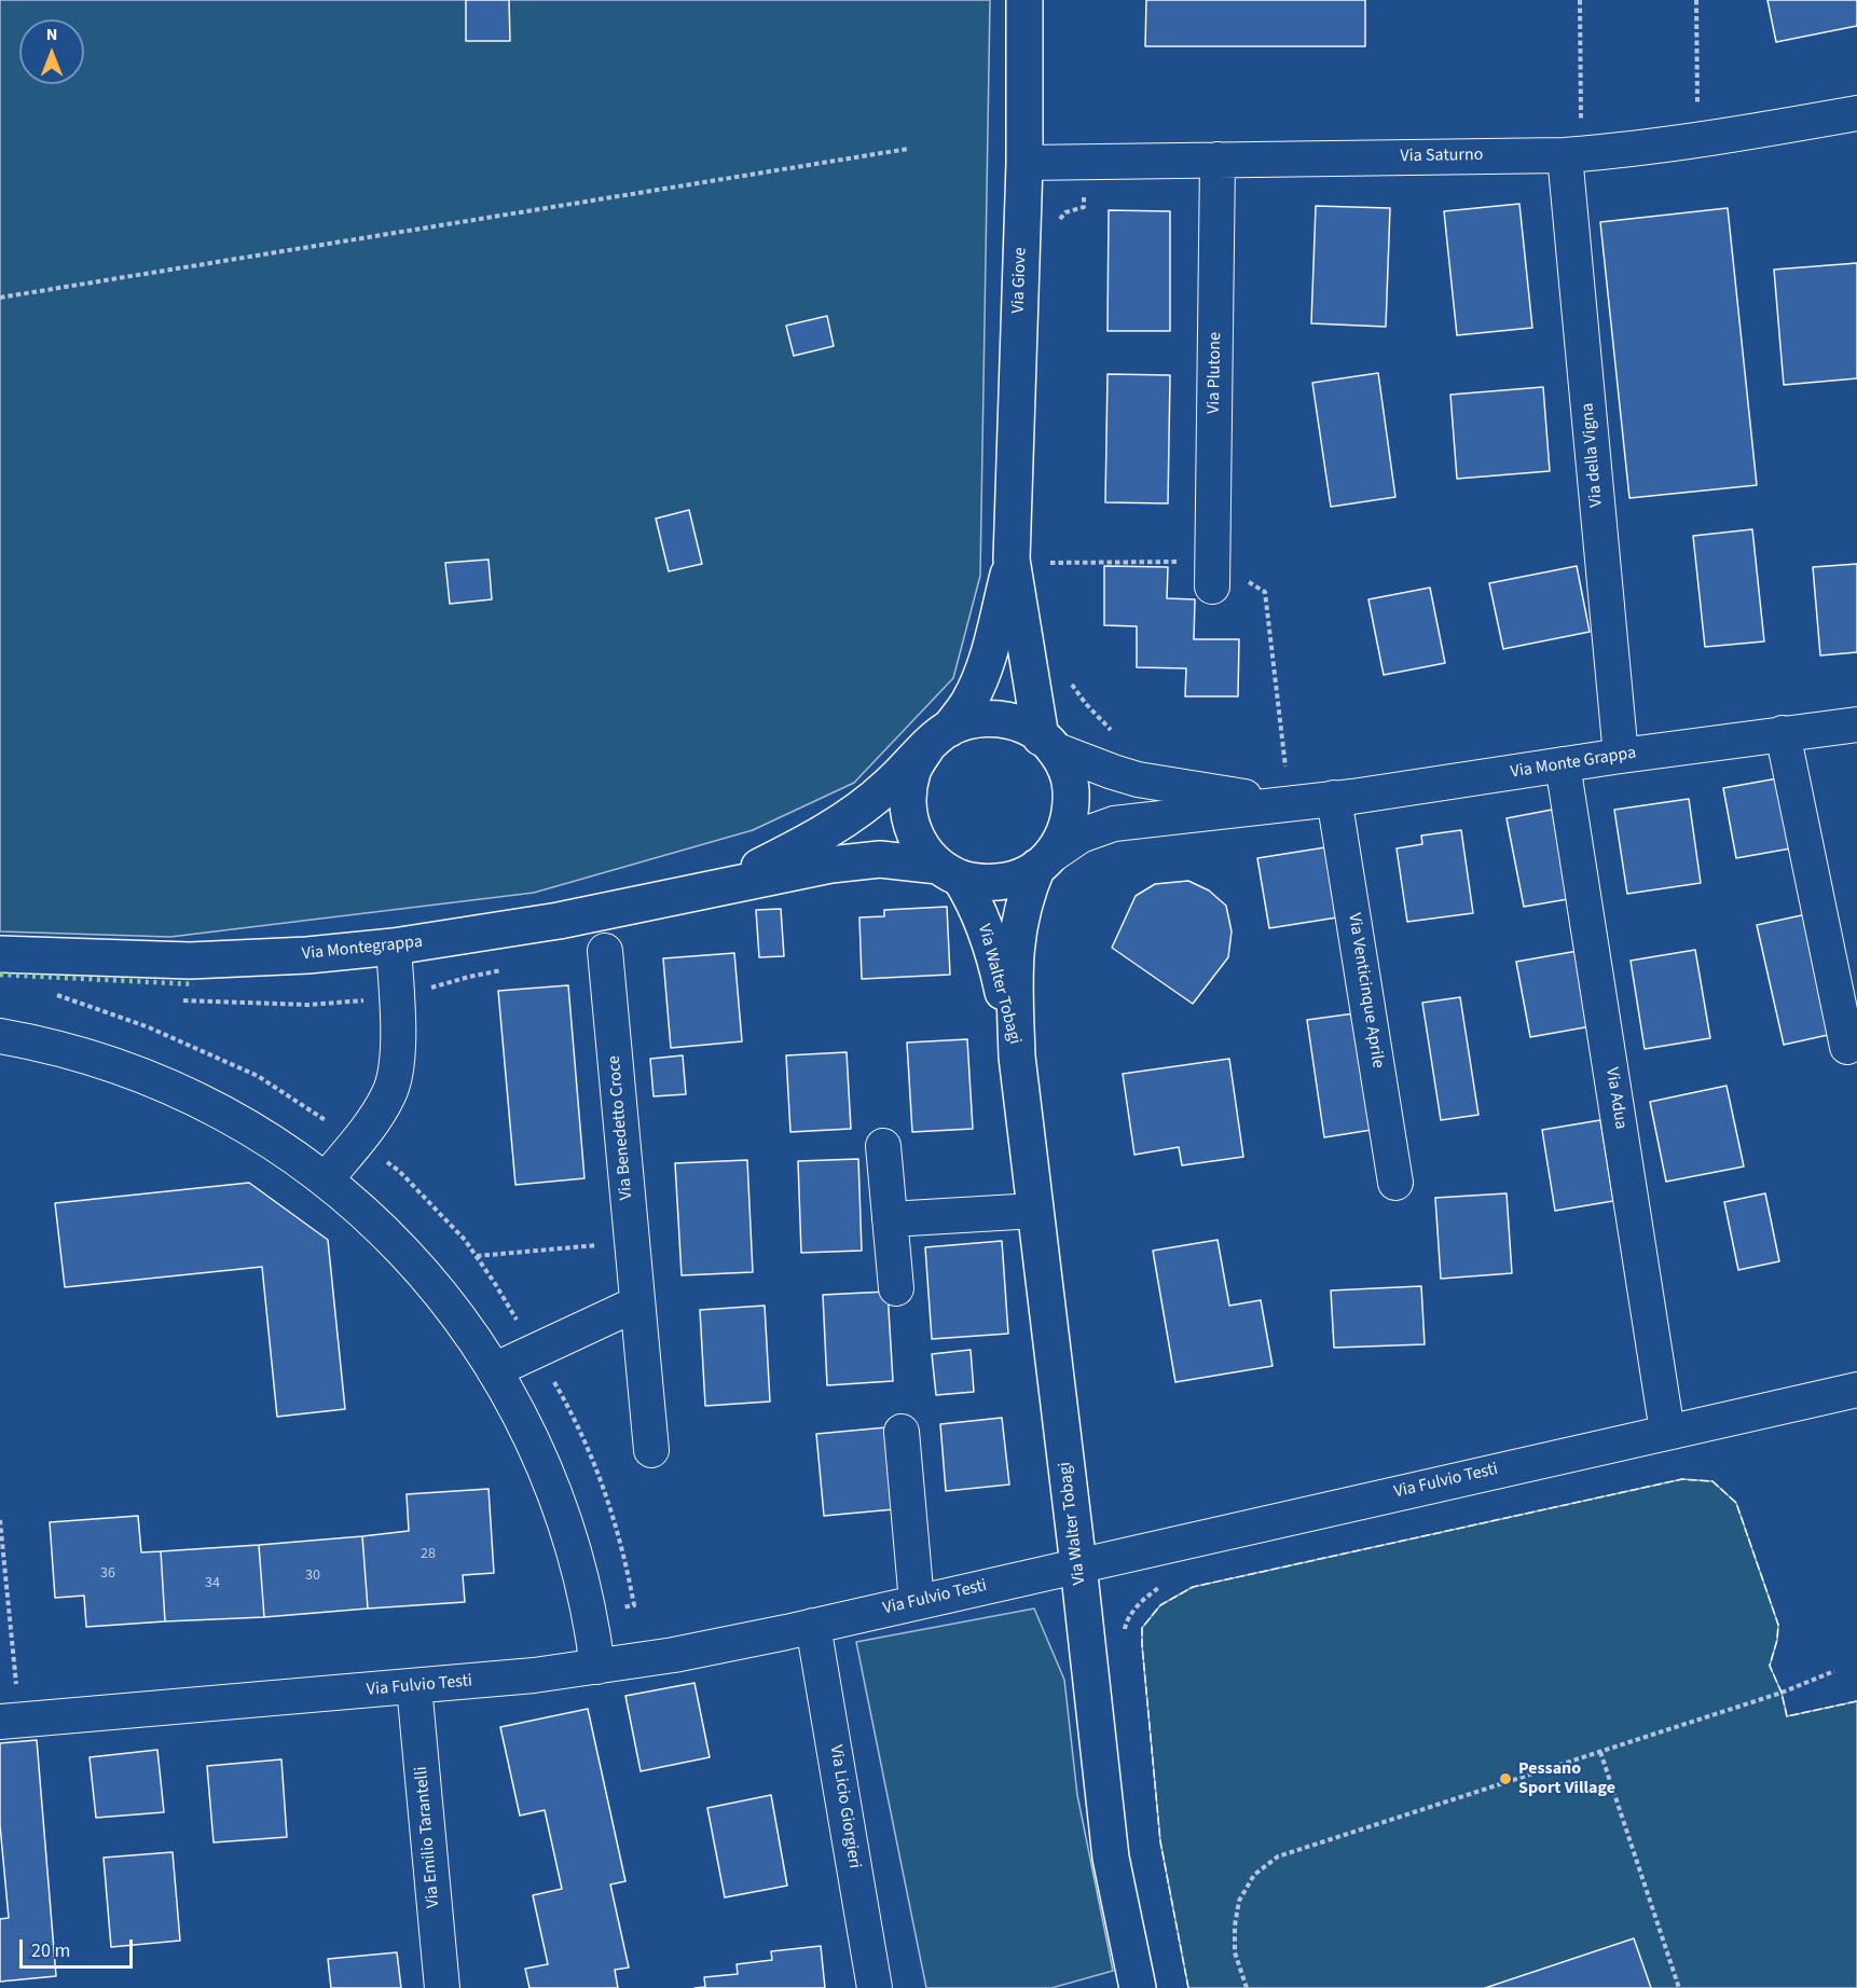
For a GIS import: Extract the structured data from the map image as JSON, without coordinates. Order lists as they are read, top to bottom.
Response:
{
  "streets": {
    "street": [
      "Via Saturno",
      "Via Giove",
      "Via Plutone",
      "Via della Vigna",
      "Via Monte Grappa",
      "Via Montegrappa",
      "Via Walter Tobagi",
      "Via Venticinque Aprile",
      "Via Adua",
      "Via Benedetto Croce",
      "Via Fulvio Testi",
      "Via Licio Giorgieri",
      "Via Emilio Tarantelli"
    ]
  },
  "crossings": [
    ["Via Saturno", "Via Giove"],
    ["Via Saturno", "Via Plutone"],
    ["Via Saturno", "Via della Vigna"],
    ["Via Giove", "Via Monte Grappa"],
    ["Via Giove", "Via Montegrappa"],
    ["Via Giove", "Via Walter Tobagi"],
    ["Via della Vigna", "Via Monte Grappa"],
    ["Via Monte Grappa", "Via Montegrappa"],
    ["Via Monte Grappa", "Via Walter Tobagi"],
    ["Via Monte Grappa", "Via Venticinque Aprile"],
    ["Via Monte Grappa", "Via Adua"],
    ["Via Montegrappa", "Via Walter Tobagi"],
    ["Via Walter Tobagi", "Via Fulvio Testi"],
    ["Via Adua", "Via Fulvio Testi"],
    ["Via Fulvio Testi", "Via Licio Giorgieri"],
    ["Via Fulvio Testi", "Via Emilio Tarantelli"]
  ],
  "places": ["Pessano Sport Village"],
  "house_numbers": [
    "28",
    "36",
    "30",
    "34"
  ],
  "scale_bar": "20 m",
  "north": "top"
}
